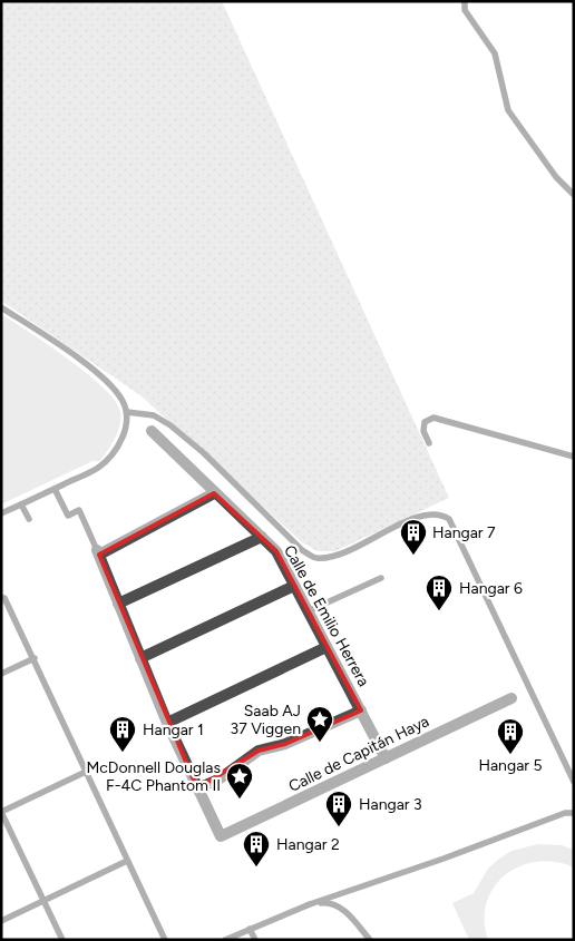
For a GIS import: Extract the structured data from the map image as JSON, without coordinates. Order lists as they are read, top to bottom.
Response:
{
  "streets": {
    "street": ["Calle de Emilio Herrera", "Calle de Capitán Haya"]
  },
  "crossings": [
    ["Calle de Emilio Herrera", "Calle de Capitán Haya"]
  ],
  "places": {
    "building": [
      "Hangar 7",
      "Hangar 6",
      "Hangar 1",
      "Hangar 5",
      "Hangar 3",
      "Hangar 2"
    ],
    "place": ["Saab AJ 37 Viggen", "McDonnell Douglas F-4C Phantom II"]
  }
}
